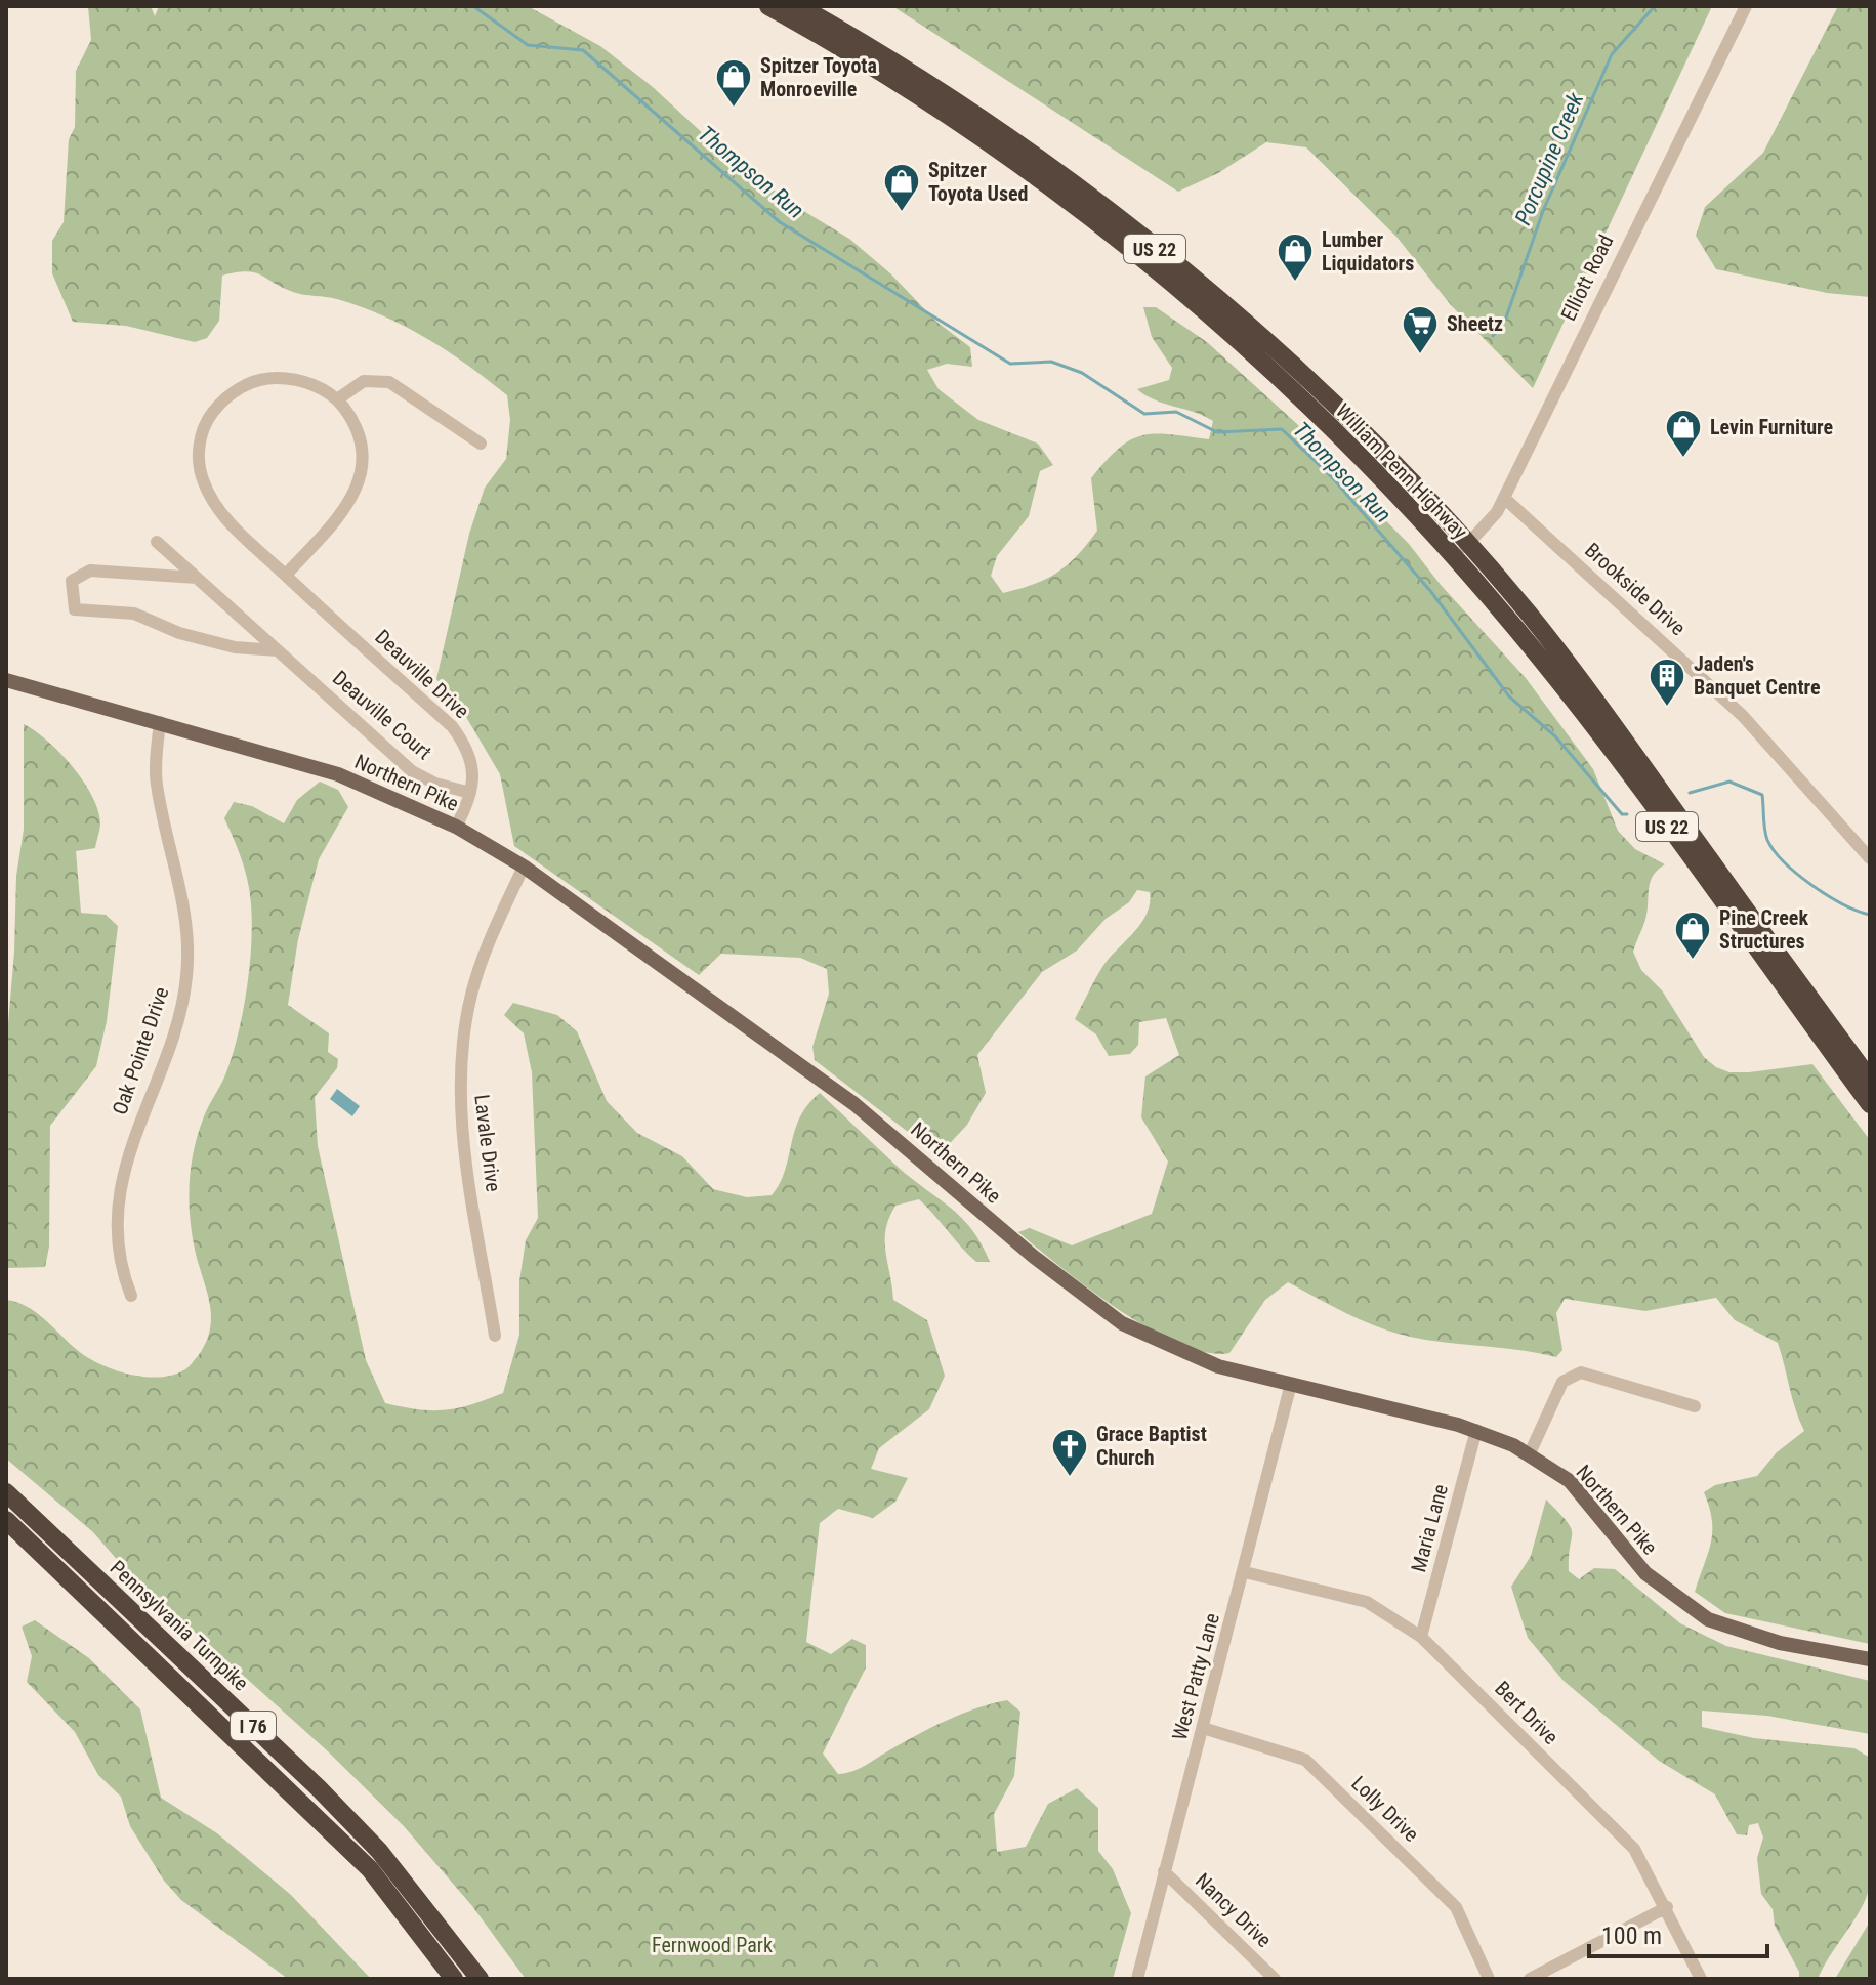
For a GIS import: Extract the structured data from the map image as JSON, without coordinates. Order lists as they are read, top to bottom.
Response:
{
  "streets": {
    "highway": [
      "US 22",
      "William Penn Highway",
      "Pennsylvania Turnpike",
      "I 76"
    ],
    "main road": ["Northern Pike"],
    "street": [
      "Elliott Road",
      "Brookside Drive",
      "Deauville Drive",
      "Deauville Court",
      "Oak Pointe Drive",
      "Lavale Drive",
      "Maria Lane",
      "West Patty Lane",
      "Bert Drive",
      "Lolly Drive",
      "Nancy Drive"
    ]
  },
  "crossings": [
    ["Elliott Road", "William Penn Highway"],
    ["Elliott Road", "Brookside Drive"],
    ["Deauville Drive", "Deauville Court"],
    ["Deauville Drive", "Northern Pike"],
    ["Northern Pike", "Oak Pointe Drive"],
    ["Northern Pike", "Lavale Drive"],
    ["Northern Pike", "Maria Lane"],
    ["Northern Pike", "West Patty Lane"],
    ["Maria Lane", "Bert Drive"],
    ["West Patty Lane", "Bert Drive"],
    ["West Patty Lane", "Lolly Drive"],
    ["West Patty Lane", "Nancy Drive"]
  ],
  "water": ["Porcupine Creek", "Thompson Run"],
  "parks": ["Fernwood Park"],
  "places": {
    "shop": [
      "Spitzer Toyota Monroeville",
      "Spitzer Toyota Used",
      "Lumber Liquidators",
      "Levin Furniture",
      "Pine Creek Structures"
    ],
    "supermarket": ["Sheetz"],
    "building": ["Jaden's Banquet Centre"],
    "church": ["Grace Baptist Church"]
  },
  "scale_bar": "100 m"
}
